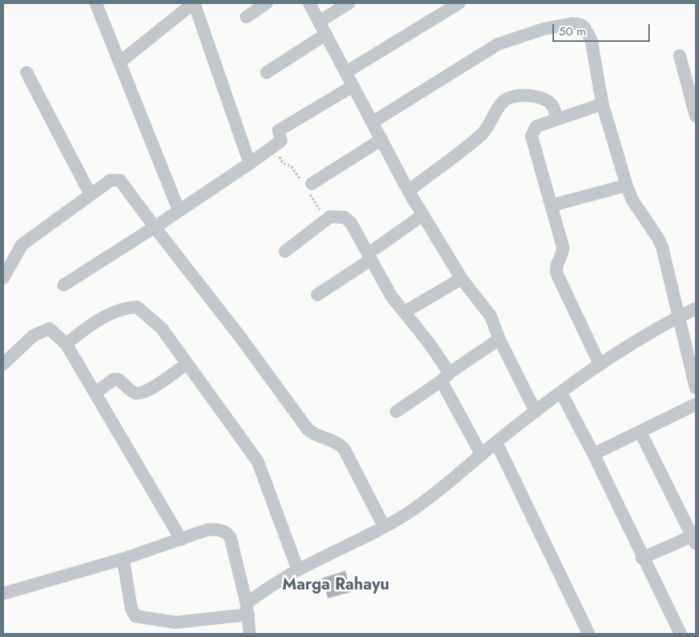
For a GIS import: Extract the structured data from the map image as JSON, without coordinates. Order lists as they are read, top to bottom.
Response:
{
  "districts": ["Marga Rahayu"],
  "scale_bar": "50 m"
}
